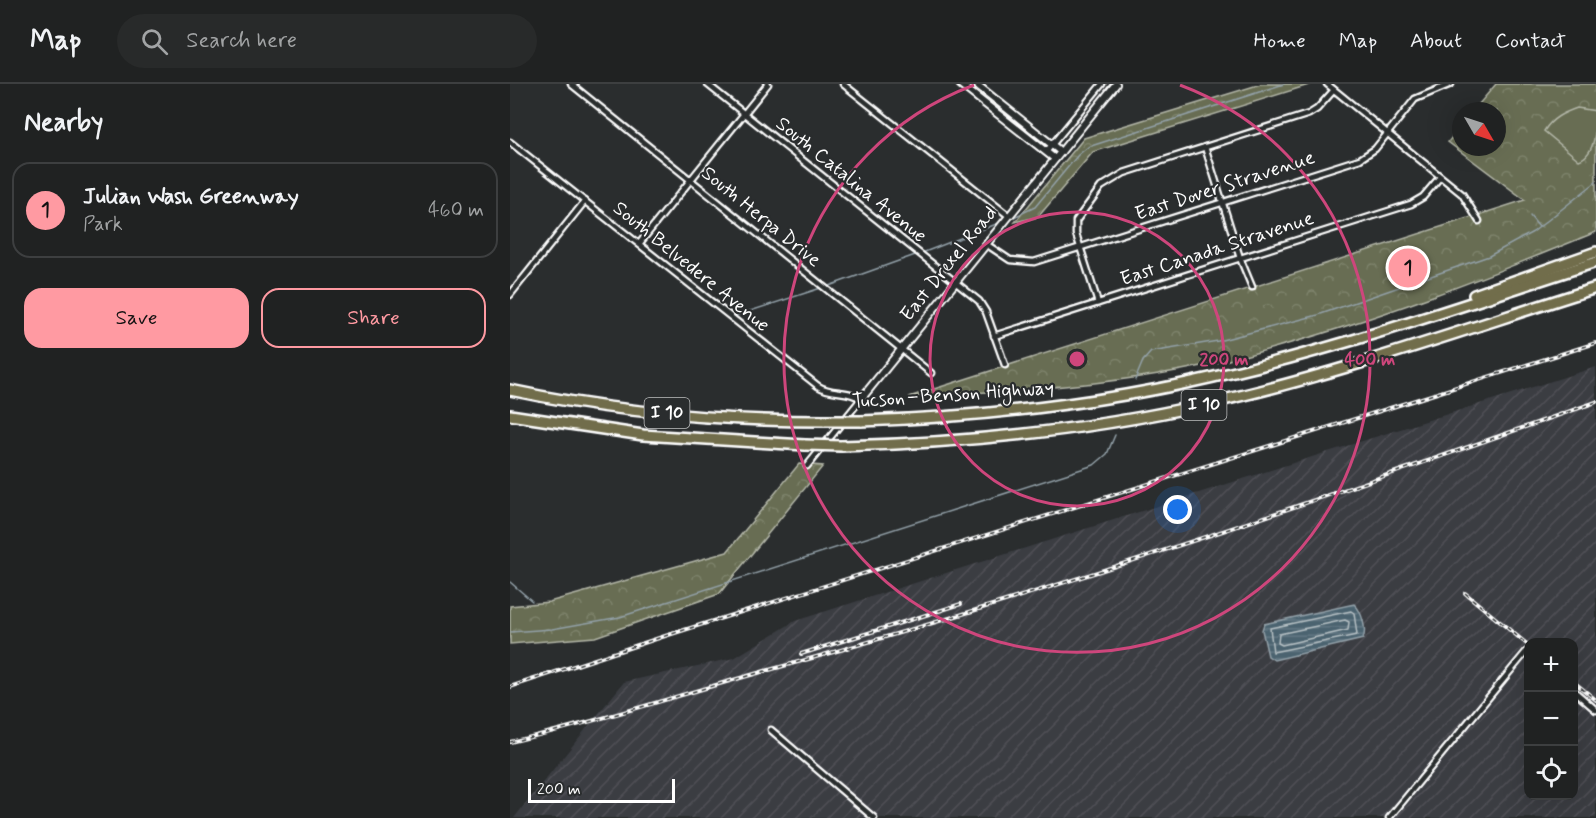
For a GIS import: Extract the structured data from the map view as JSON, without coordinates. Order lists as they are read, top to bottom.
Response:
{
  "streets": {
    "highway": ["Tucson–Benson Highway", "I 10"],
    "street": [
      "South Catalina Avenue",
      "East Dover Stravenue",
      "South Herpa Drive",
      "East Canada Stravenue",
      "East Drexel Road",
      "South Belvedere Avenue"
    ]
  },
  "crossings": [
    ["South Catalina Avenue", "East Canada Stravenue"],
    ["South Catalina Avenue", "East Drexel Road"],
    ["East Dover Stravenue", "East Drexel Road"],
    ["South Herpa Drive", "East Drexel Road"],
    ["East Drexel Road", "South Belvedere Avenue"]
  ],
  "scale_bar": "200 m",
  "north": "bottom right",
  "page": {
    "header": "Map",
    "search": "Search here",
    "nav": [
      "Home",
      "Map",
      "About",
      "Contact"
    ],
    "heading": "Nearby",
    "list": [
      {
        "mark": "1",
        "name": "Julian Wash Greenway",
        "note": "Park",
        "value": "460 m"
      }
    ],
    "pins": "1",
    "buttons": ["Save", "Share"],
    "map_buttons": ["+", "−"],
    "scale": "200 m"
  },
  "rings": ["200 m", "400 m"]
}
